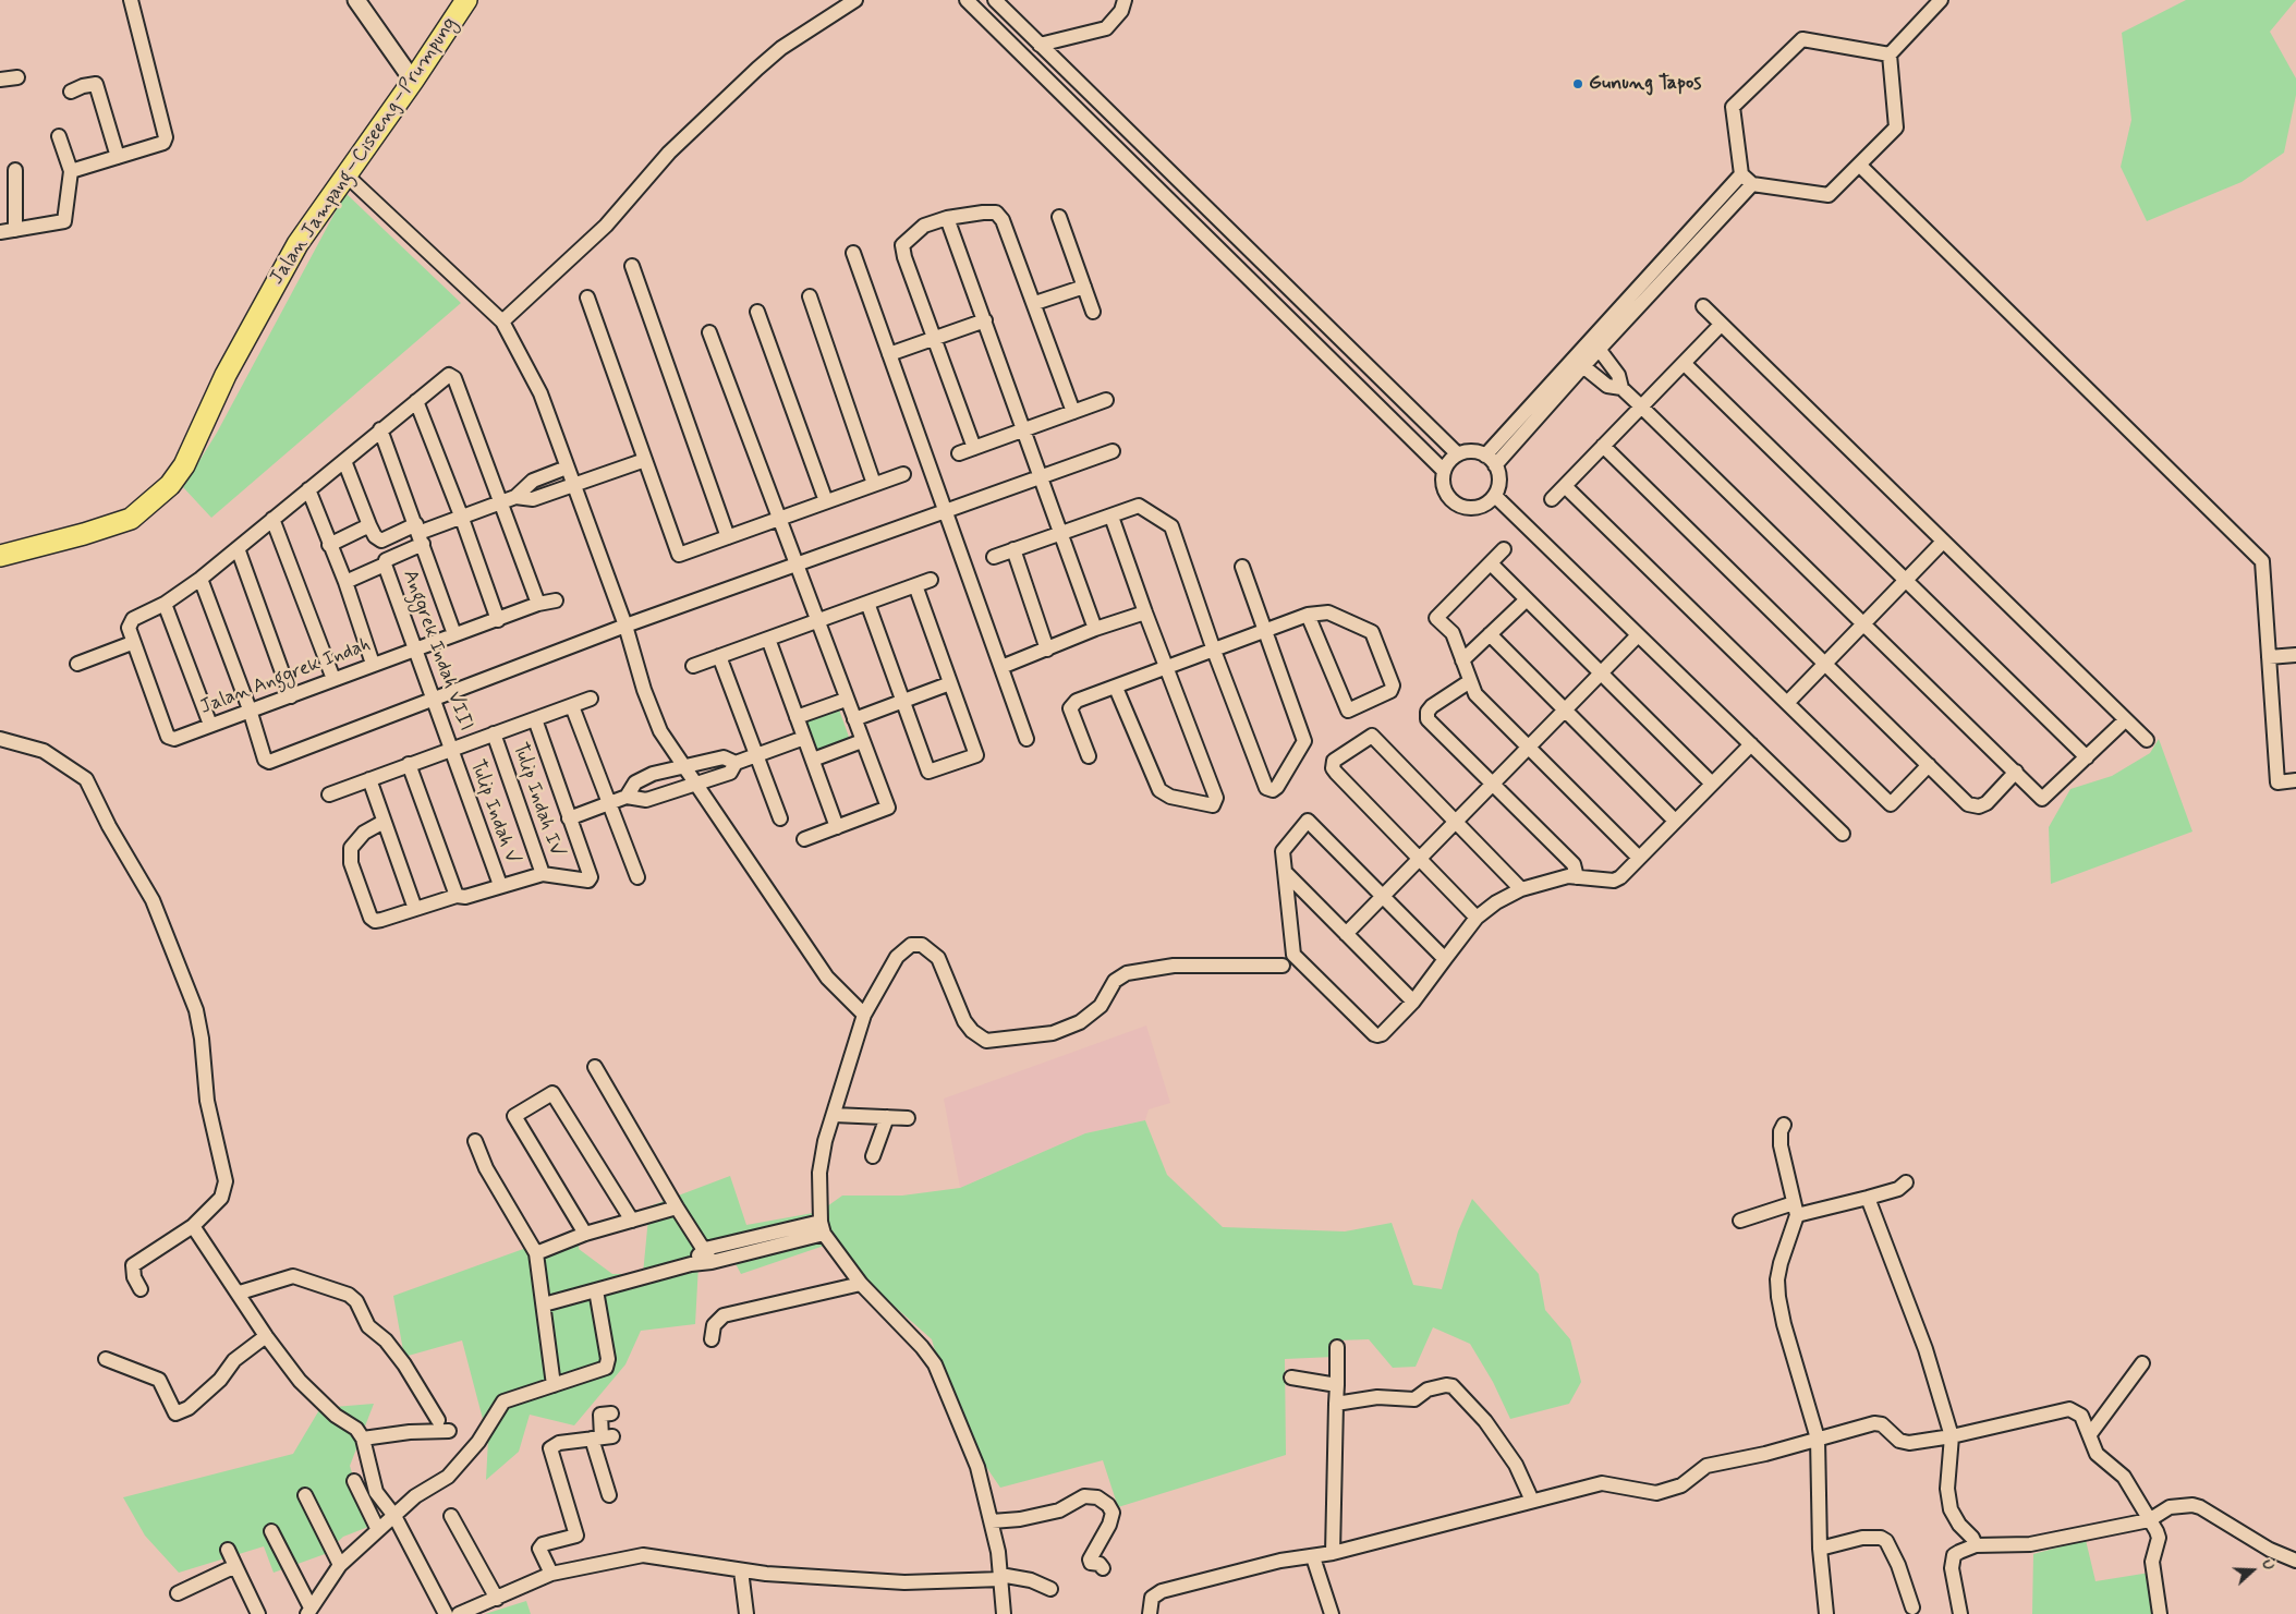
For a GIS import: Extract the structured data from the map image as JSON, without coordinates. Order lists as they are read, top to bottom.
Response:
{
  "streets": {
    "main road": ["Jalan Jampang–Ciseeng–Prumpung"],
    "street": [
      "Anggrek Indah VIII",
      "Jalan Anggrek Indah",
      "Tulip Indah IV",
      "Tulip Indah V"
    ]
  },
  "crossings": [
    ["Anggrek Indah VIII", "Jalan Anggrek Indah"],
    ["Anggrek Indah VIII", "Tulip Indah V"]
  ],
  "places": ["Gunung Tapos"],
  "north": "right"
}
